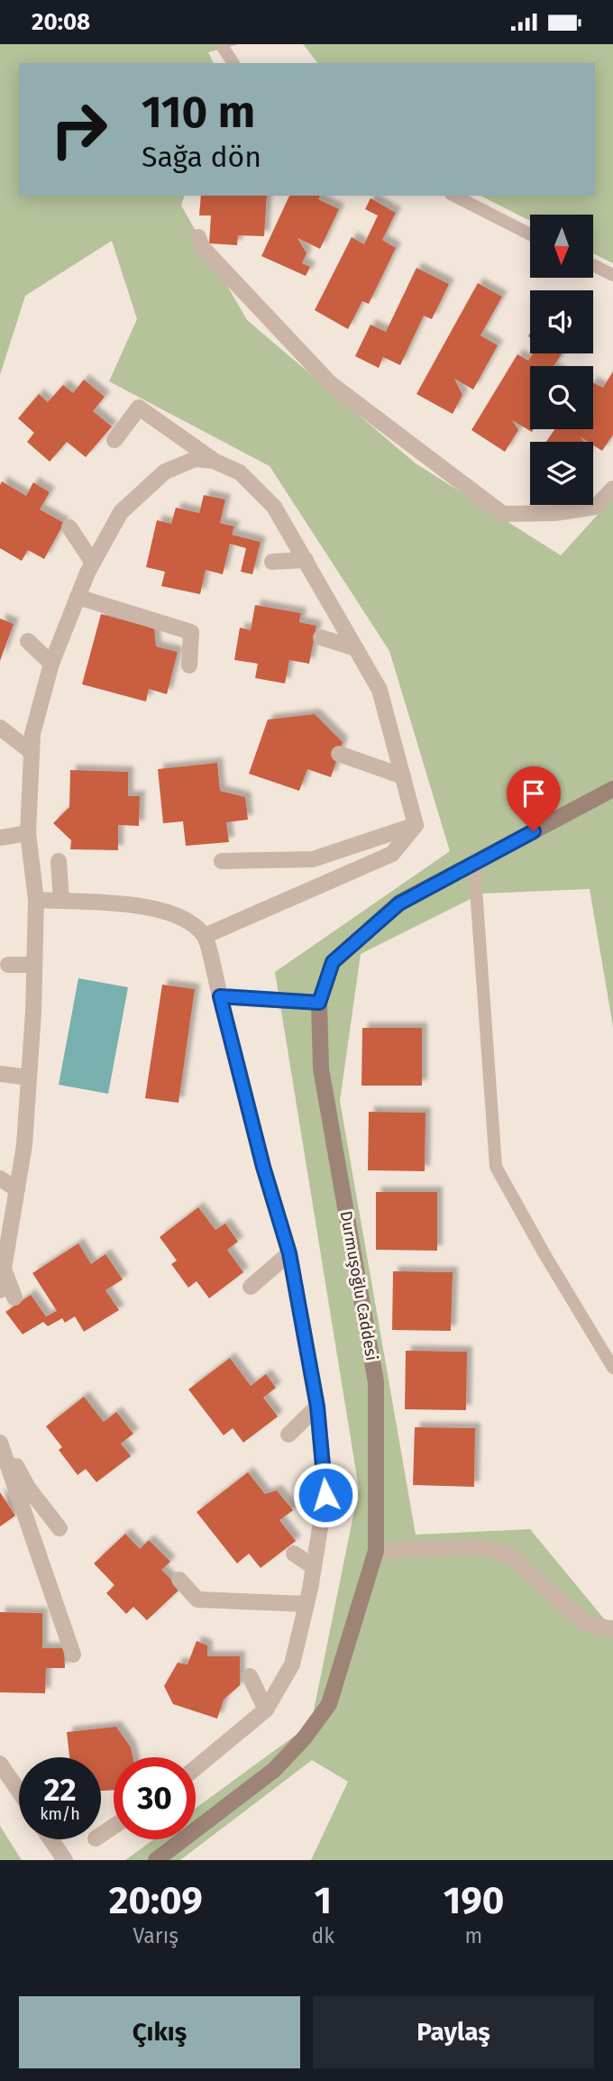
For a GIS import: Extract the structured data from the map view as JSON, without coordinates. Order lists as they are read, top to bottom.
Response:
{
  "streets": {
    "street": ["Durmuşoğlu Caddesi"]
  },
  "north": "bottom",
  "page": {
    "status": "20:08",
    "turn": ["110 m", "Sağa dön"],
    "speed": "22 km/h",
    "limit": "30",
    "eta": [
      "20:09",
      "Varış",
      "1",
      "dk",
      "190",
      "m"
    ],
    "buttons": ["Çıkış", "Paylaş"]
  }
}
